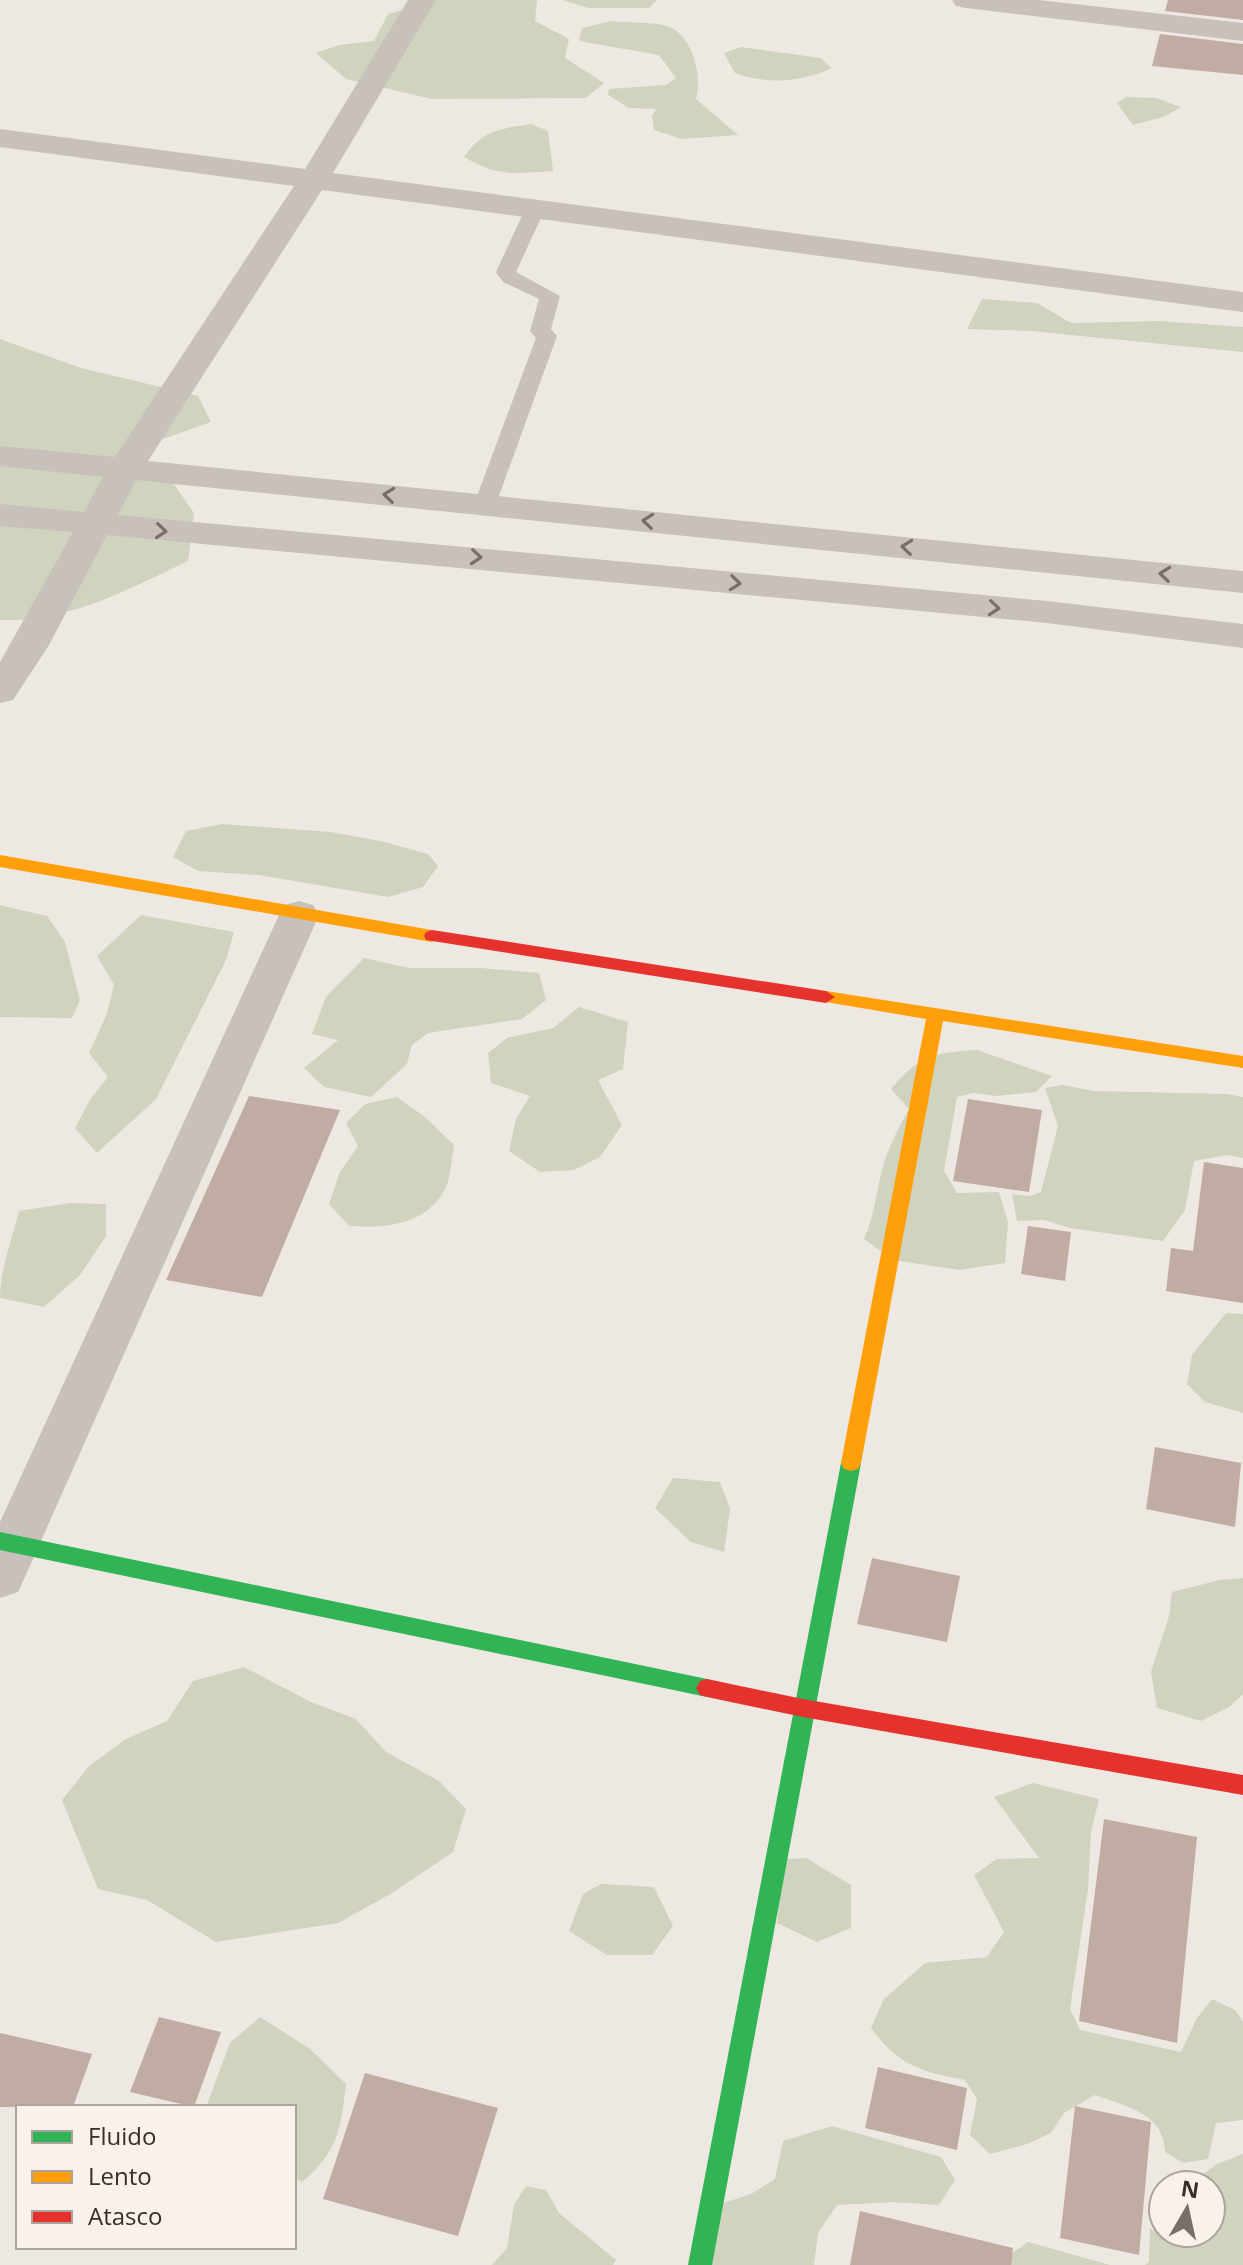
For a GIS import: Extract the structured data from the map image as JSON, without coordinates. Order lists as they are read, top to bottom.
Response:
{
  "legend": ["Fluido", "Lento", "Atasco"],
  "north": "top"
}
